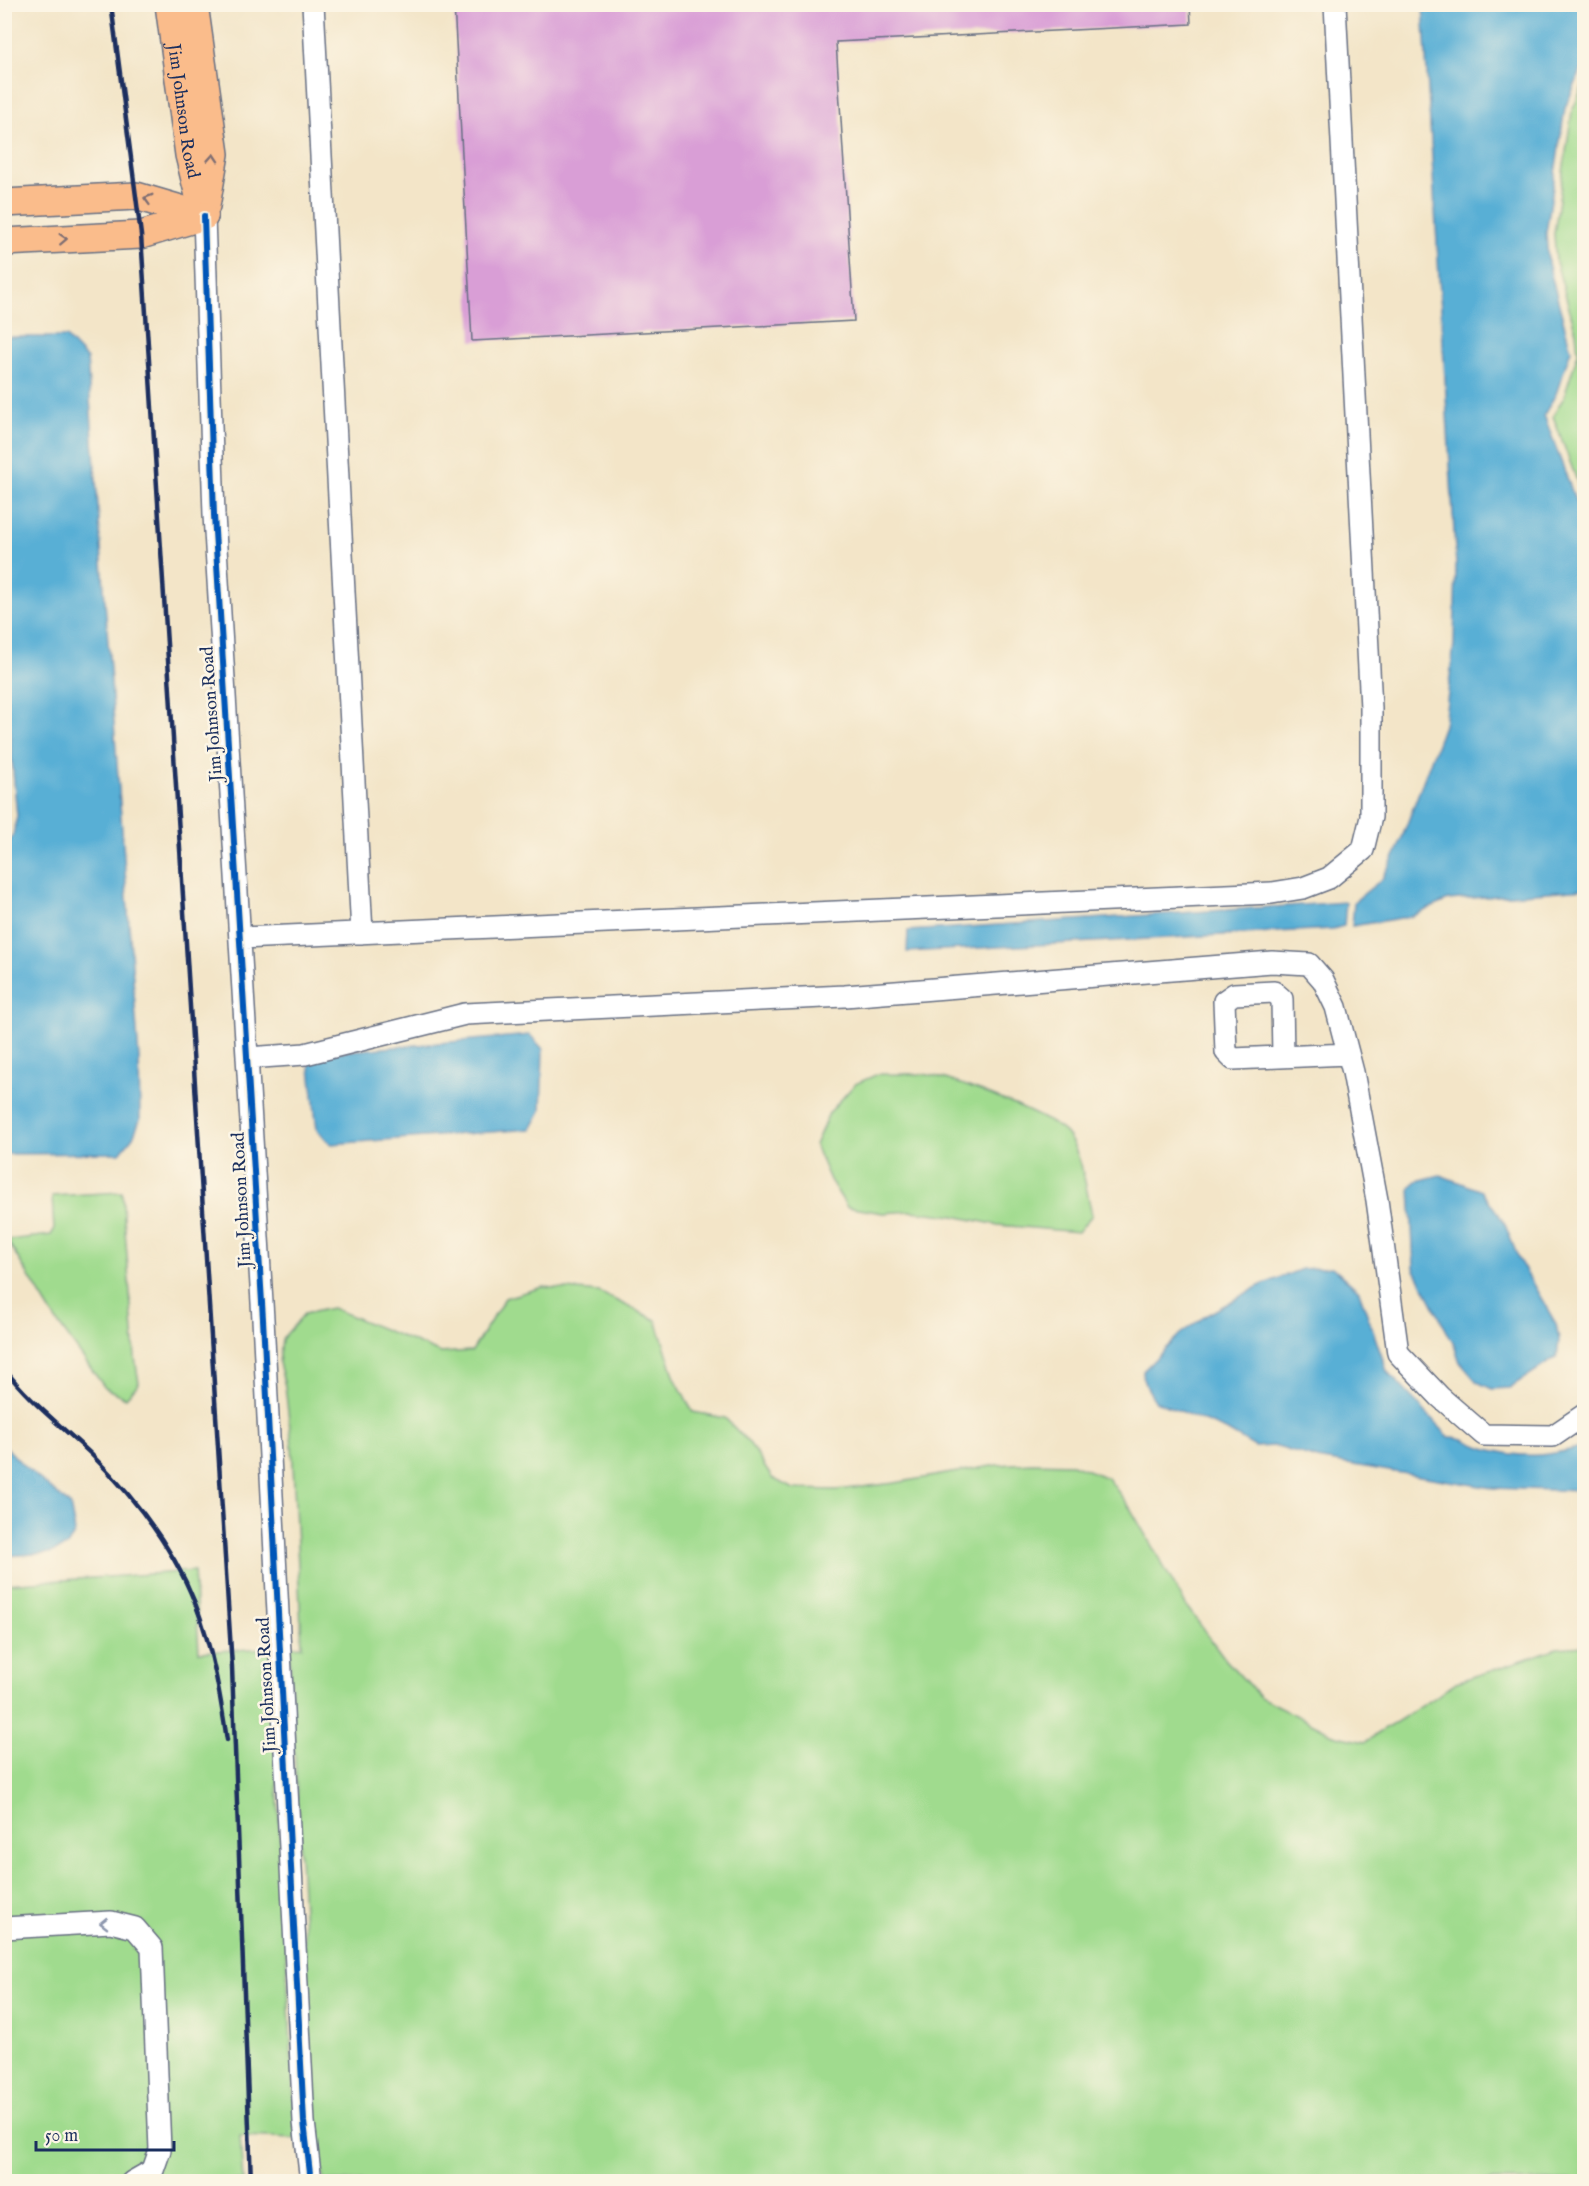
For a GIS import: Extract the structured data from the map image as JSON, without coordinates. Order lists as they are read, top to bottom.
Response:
{
  "streets": {
    "main road": ["Jim Johnson Road"]
  },
  "scale_bar": "50 m"
}
